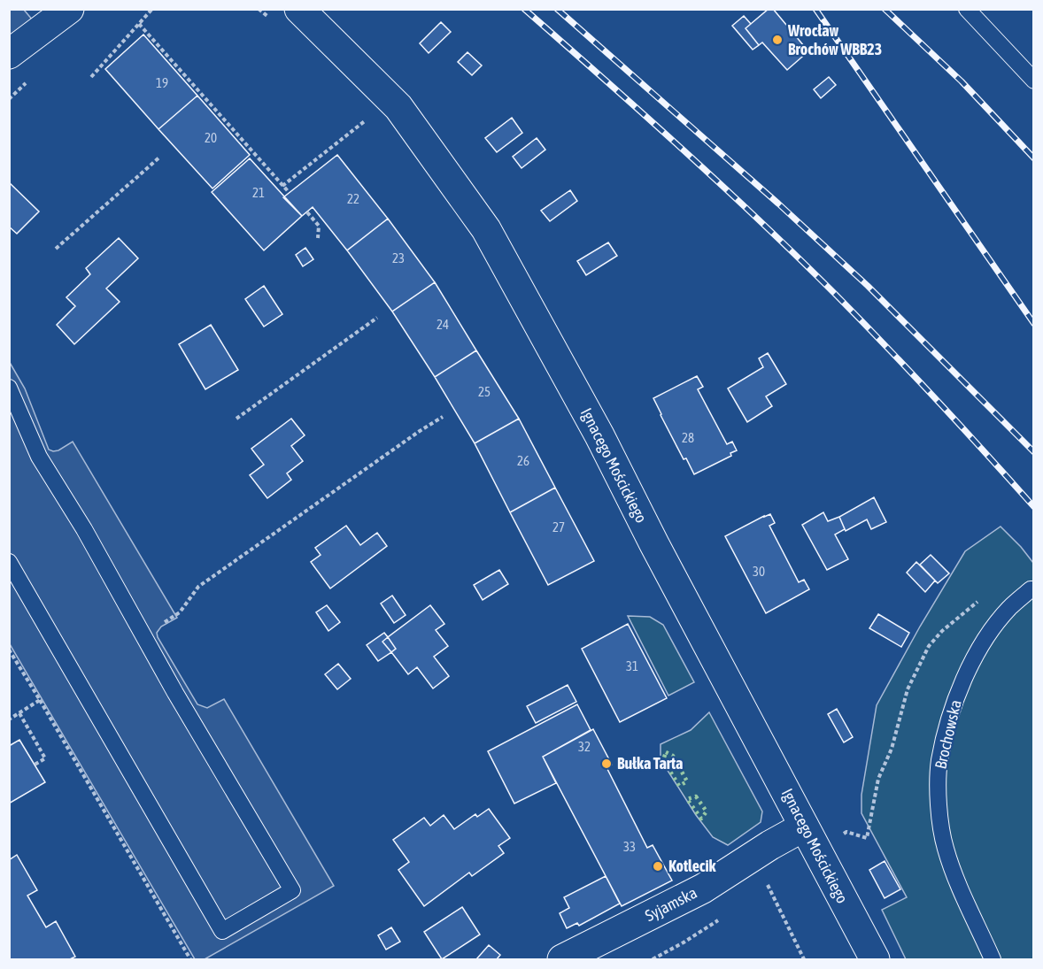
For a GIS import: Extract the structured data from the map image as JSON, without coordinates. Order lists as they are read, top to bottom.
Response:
{
  "streets": {
    "street": ["Ignacego Mościckiego", "Syjamska"],
    "lane": ["Brochowska"]
  },
  "crossings": [
    ["Ignacego Mościckiego", "Syjamska"]
  ],
  "places": ["Wrocław Brochów WBB23", "Bułka Tarta", "Kotlecik"],
  "house_numbers": [
    "19",
    "20",
    "21",
    "22",
    "23",
    "24",
    "25",
    "28",
    "26",
    "27",
    "30",
    "31",
    "32",
    "33"
  ]
}
